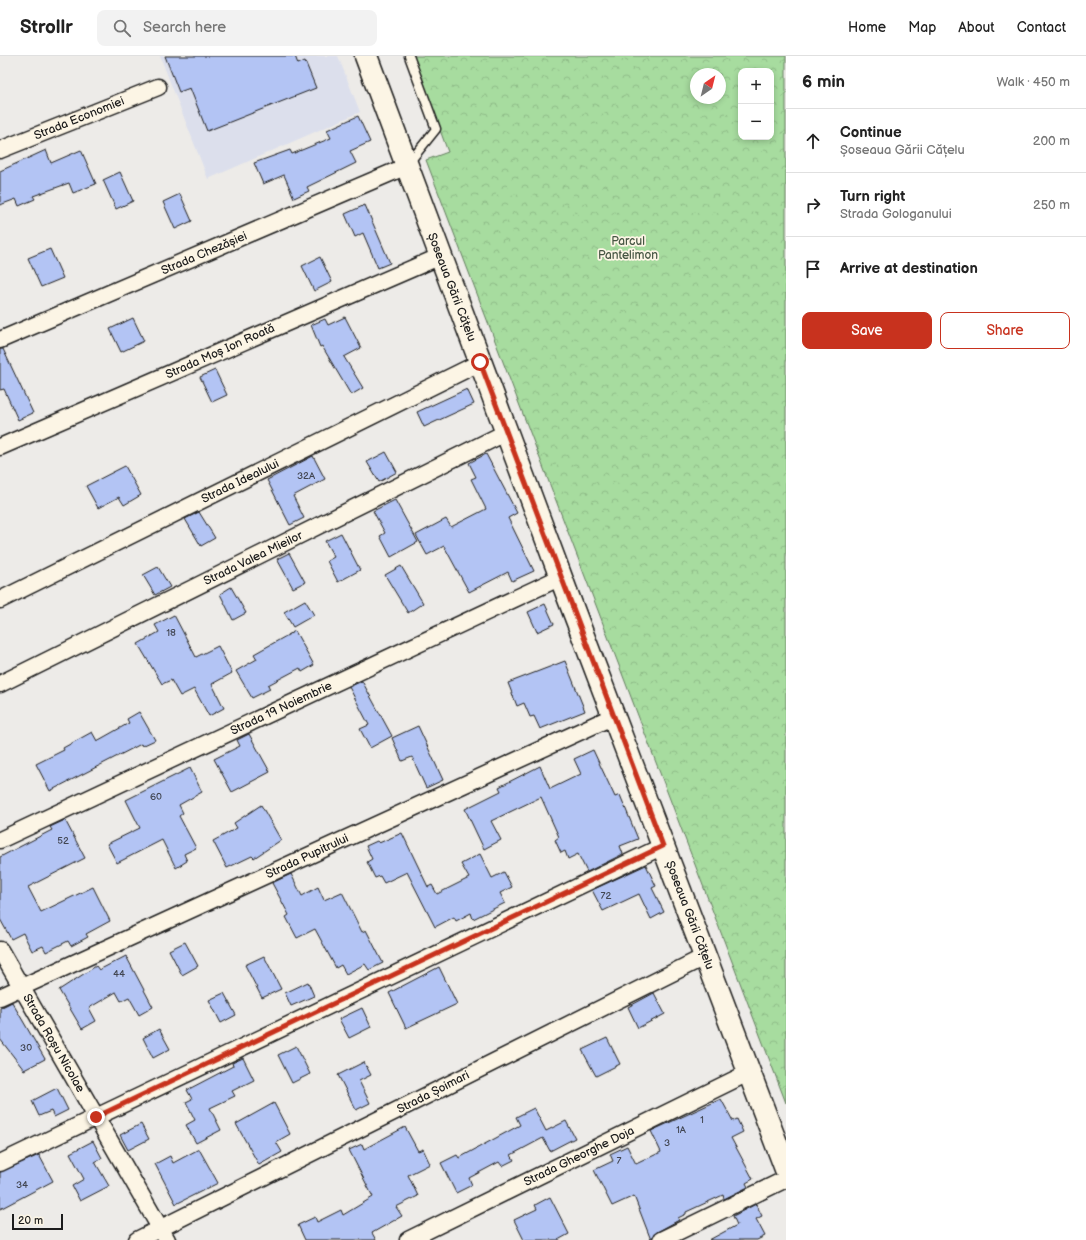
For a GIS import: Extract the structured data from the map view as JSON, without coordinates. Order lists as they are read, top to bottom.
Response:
{
  "streets": {
    "main road": ["Șoseaua Gării Cățelu"],
    "street": [
      "Strada Economiei",
      "Strada Chezășiei",
      "Strada Moș Ion Roată",
      "Strada Idealului",
      "Strada Valea Mieilor",
      "Strada 19 Noiembrie",
      "Strada Pupitrului",
      "Strada Roșu Nicolae",
      "Strada Șoimari",
      "Strada Gheorghe Doja"
    ]
  },
  "crossings": [
    ["Strada Chezășiei", "Șoseaua Gării Cățelu"],
    ["Șoseaua Gării Cățelu", "Strada Moș Ion Roată"],
    ["Șoseaua Gării Cățelu", "Strada Idealului"],
    ["Șoseaua Gării Cățelu", "Strada Valea Mieilor"],
    ["Șoseaua Gării Cățelu", "Strada 19 Noiembrie"],
    ["Șoseaua Gării Cățelu", "Strada Pupitrului"],
    ["Șoseaua Gării Cățelu", "Strada Șoimari"],
    ["Șoseaua Gării Cățelu", "Strada Gheorghe Doja"],
    ["Strada Pupitrului", "Strada Roșu Nicolae"],
    ["Strada Roșu Nicolae", "Strada Șoimari"]
  ],
  "parks": ["Parcul Pantelimon"],
  "house_numbers": [
    "32A",
    "18",
    "60",
    "52",
    "72",
    "44",
    "30",
    "1",
    "1A",
    "3",
    "7",
    "34"
  ],
  "scale_bar": "20 m",
  "north": "top right",
  "page": {
    "header": "Strollr",
    "search": "Search here",
    "nav": [
      "Home",
      "Map",
      "About",
      "Contact"
    ],
    "heading": ["6 min", "Walk · 450 m"],
    "map_buttons": ["+", "−"],
    "list": [
      ["Continue", "Șoseaua Gării Cățelu", "200 m"],
      ["Turn right", "Strada Gologanului", "250 m"],
      "Arrive at destination"
    ],
    "buttons": ["Save", "Share"],
    "scale": "20 m"
  }
}
